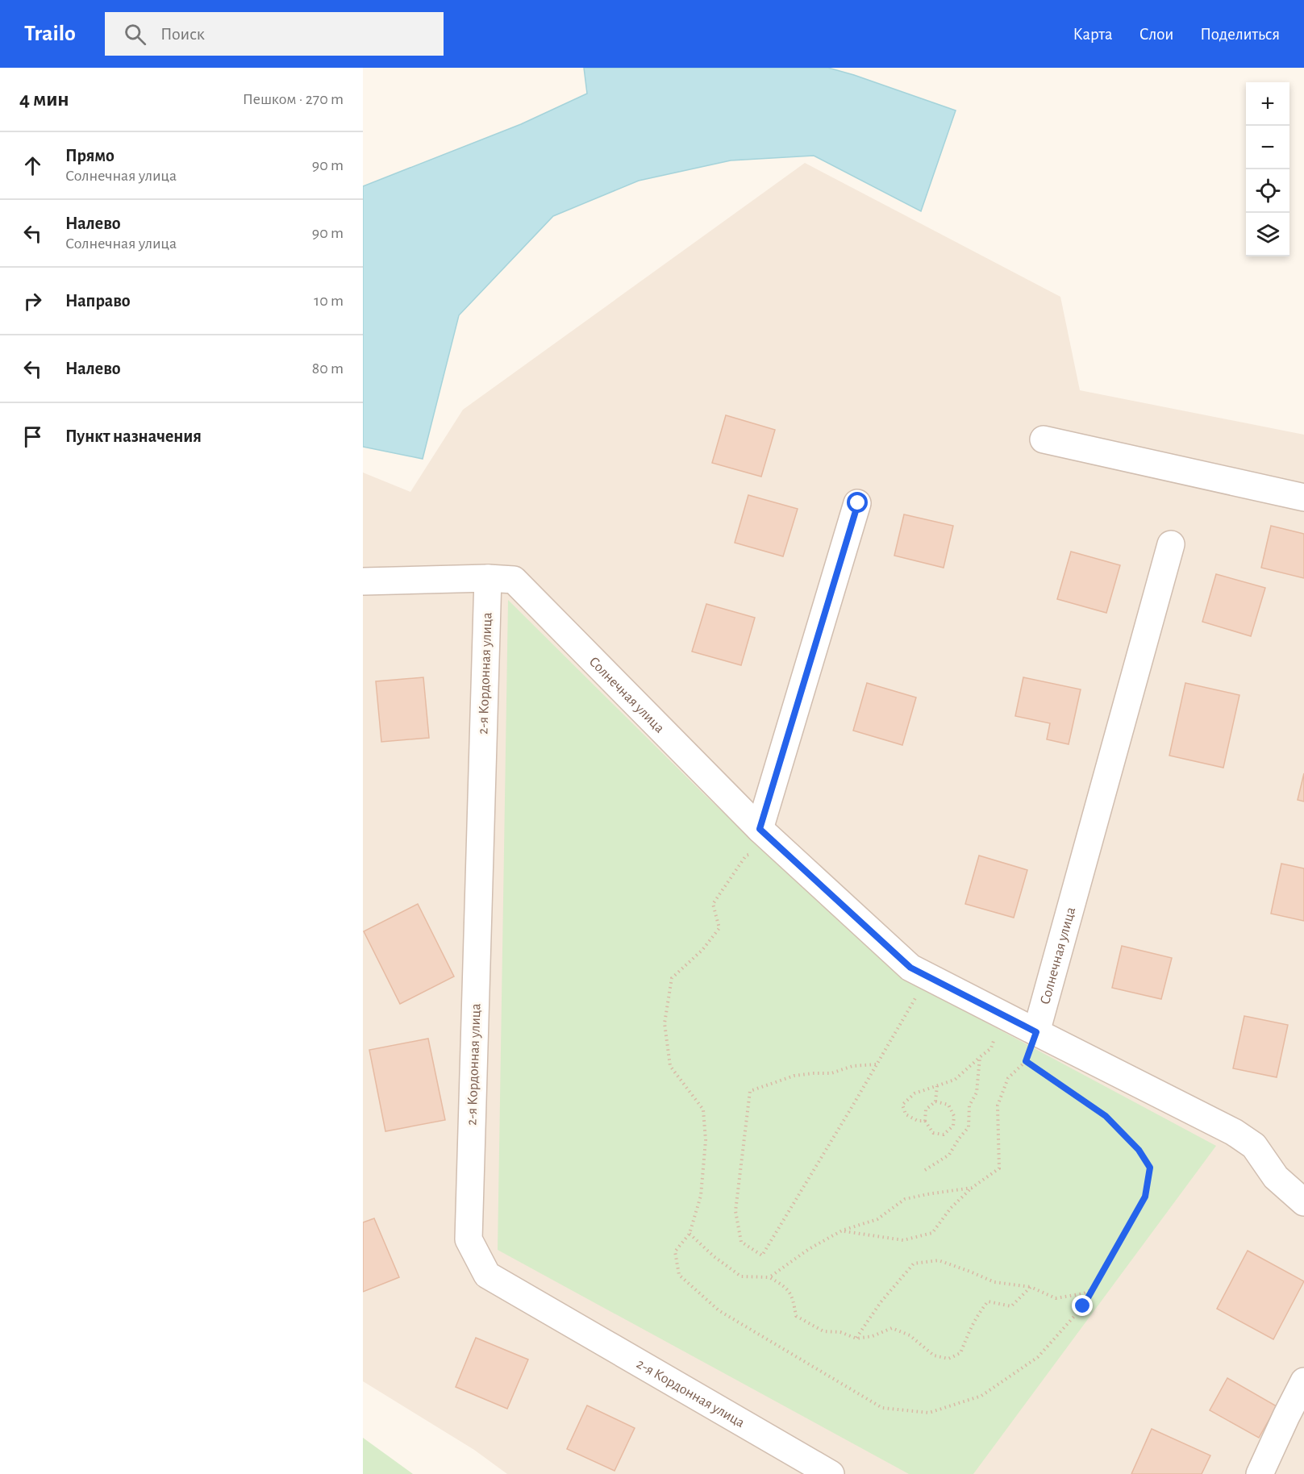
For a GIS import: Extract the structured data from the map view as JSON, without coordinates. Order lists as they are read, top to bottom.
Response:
{
  "streets": {
    "street": ["2-я Кордонная улица", "Солнечная улица"]
  },
  "crossings": [
    ["2-я Кордонная улица", "Солнечная улица"]
  ],
  "page": {
    "header": "Trailo",
    "search": "Поиск",
    "nav": ["Карта", "Слои", "Поделиться"],
    "heading": ["4 мин", "Пешком · 270 m"],
    "map_buttons": ["+", "−"],
    "list": [
      ["Прямо", "Солнечная улица", "90 m"],
      ["Налево", "Солнечная улица", "90 m"],
      ["Направо", "10 m"],
      ["Налево", "80 m"],
      "Пункт назначения"
    ]
  }
}
